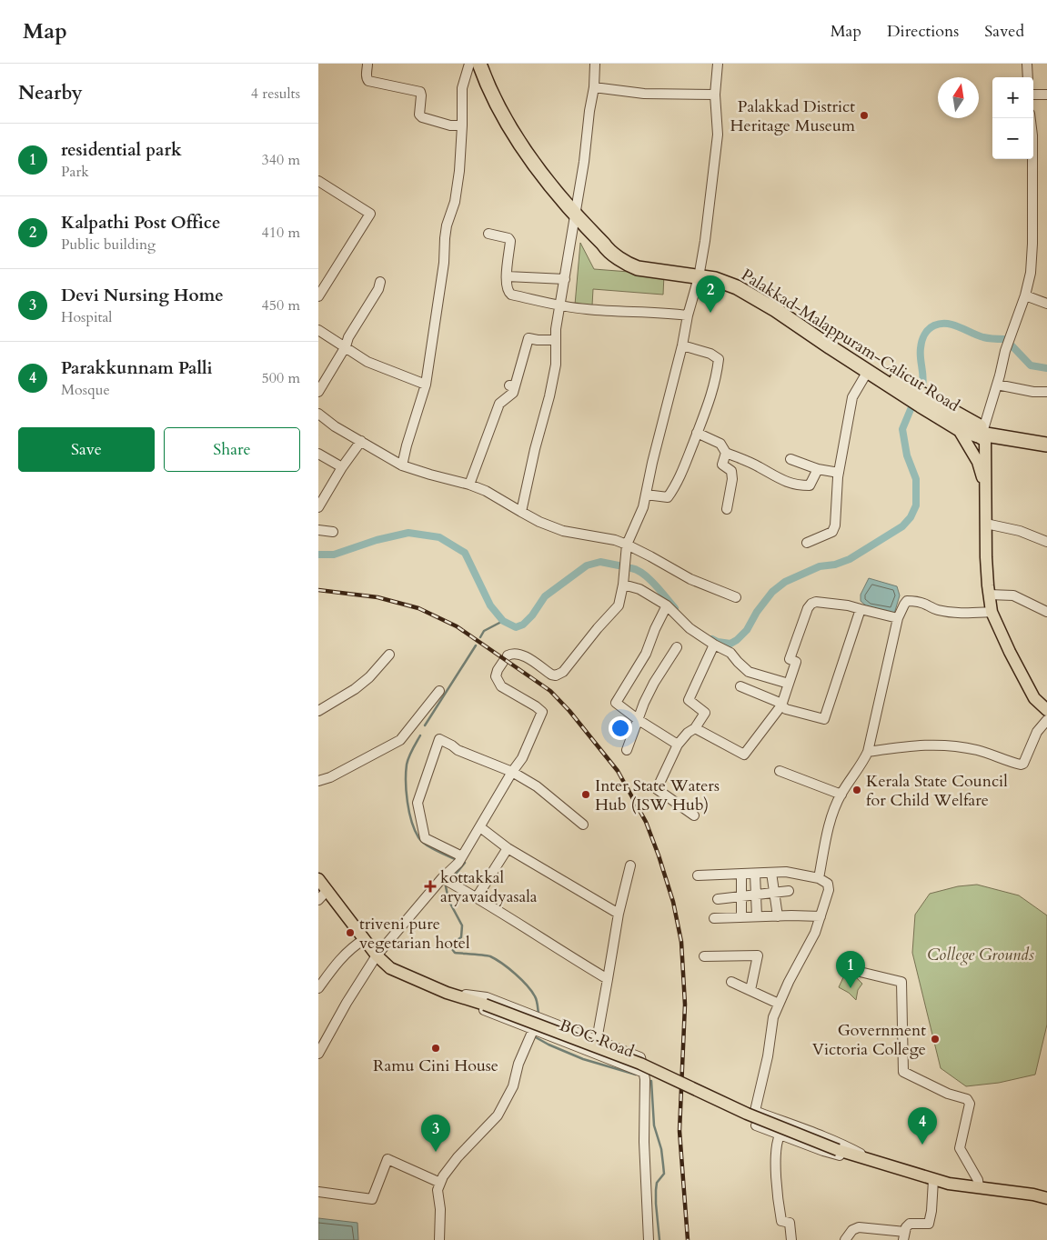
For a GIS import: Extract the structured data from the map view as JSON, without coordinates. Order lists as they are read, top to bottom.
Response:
{
  "streets": {
    "highway": ["Palakkad-Malappuram-Calicut Road"],
    "street": ["BOC Road"]
  },
  "parks": ["College Grounds"],
  "places": {
    "other": [
      "Palakkad District Heritage Museum",
      "Kerala State Council for Child Welfare",
      "Inter State Waters Hub (ISW Hub)",
      "triveni pure vegetarian hotel",
      "Government Victoria College",
      "Ramu Cini House"
    ],
    "health": ["kottakkal aryavaidyasala"]
  },
  "north": "top",
  "page": {
    "header": "Map",
    "nav": ["Map", "Directions", "Saved"],
    "heading": ["Nearby", "4 results"],
    "map_buttons": ["+", "−"],
    "list": [
      {
        "mark": "1",
        "name": "residential park",
        "note": "Park",
        "value": "340 m"
      },
      {
        "mark": "2",
        "name": "Kalpathi Post Office",
        "note": "Public building",
        "value": "410 m"
      },
      {
        "mark": "3",
        "name": "Devi Nursing Home",
        "note": "Hospital",
        "value": "450 m"
      },
      {
        "mark": "4",
        "name": "Parakkunnam Palli",
        "note": "Mosque",
        "value": "500 m"
      }
    ],
    "pins": [
      "2",
      "1",
      "4",
      "3"
    ],
    "buttons": ["Save", "Share"]
  }
}
